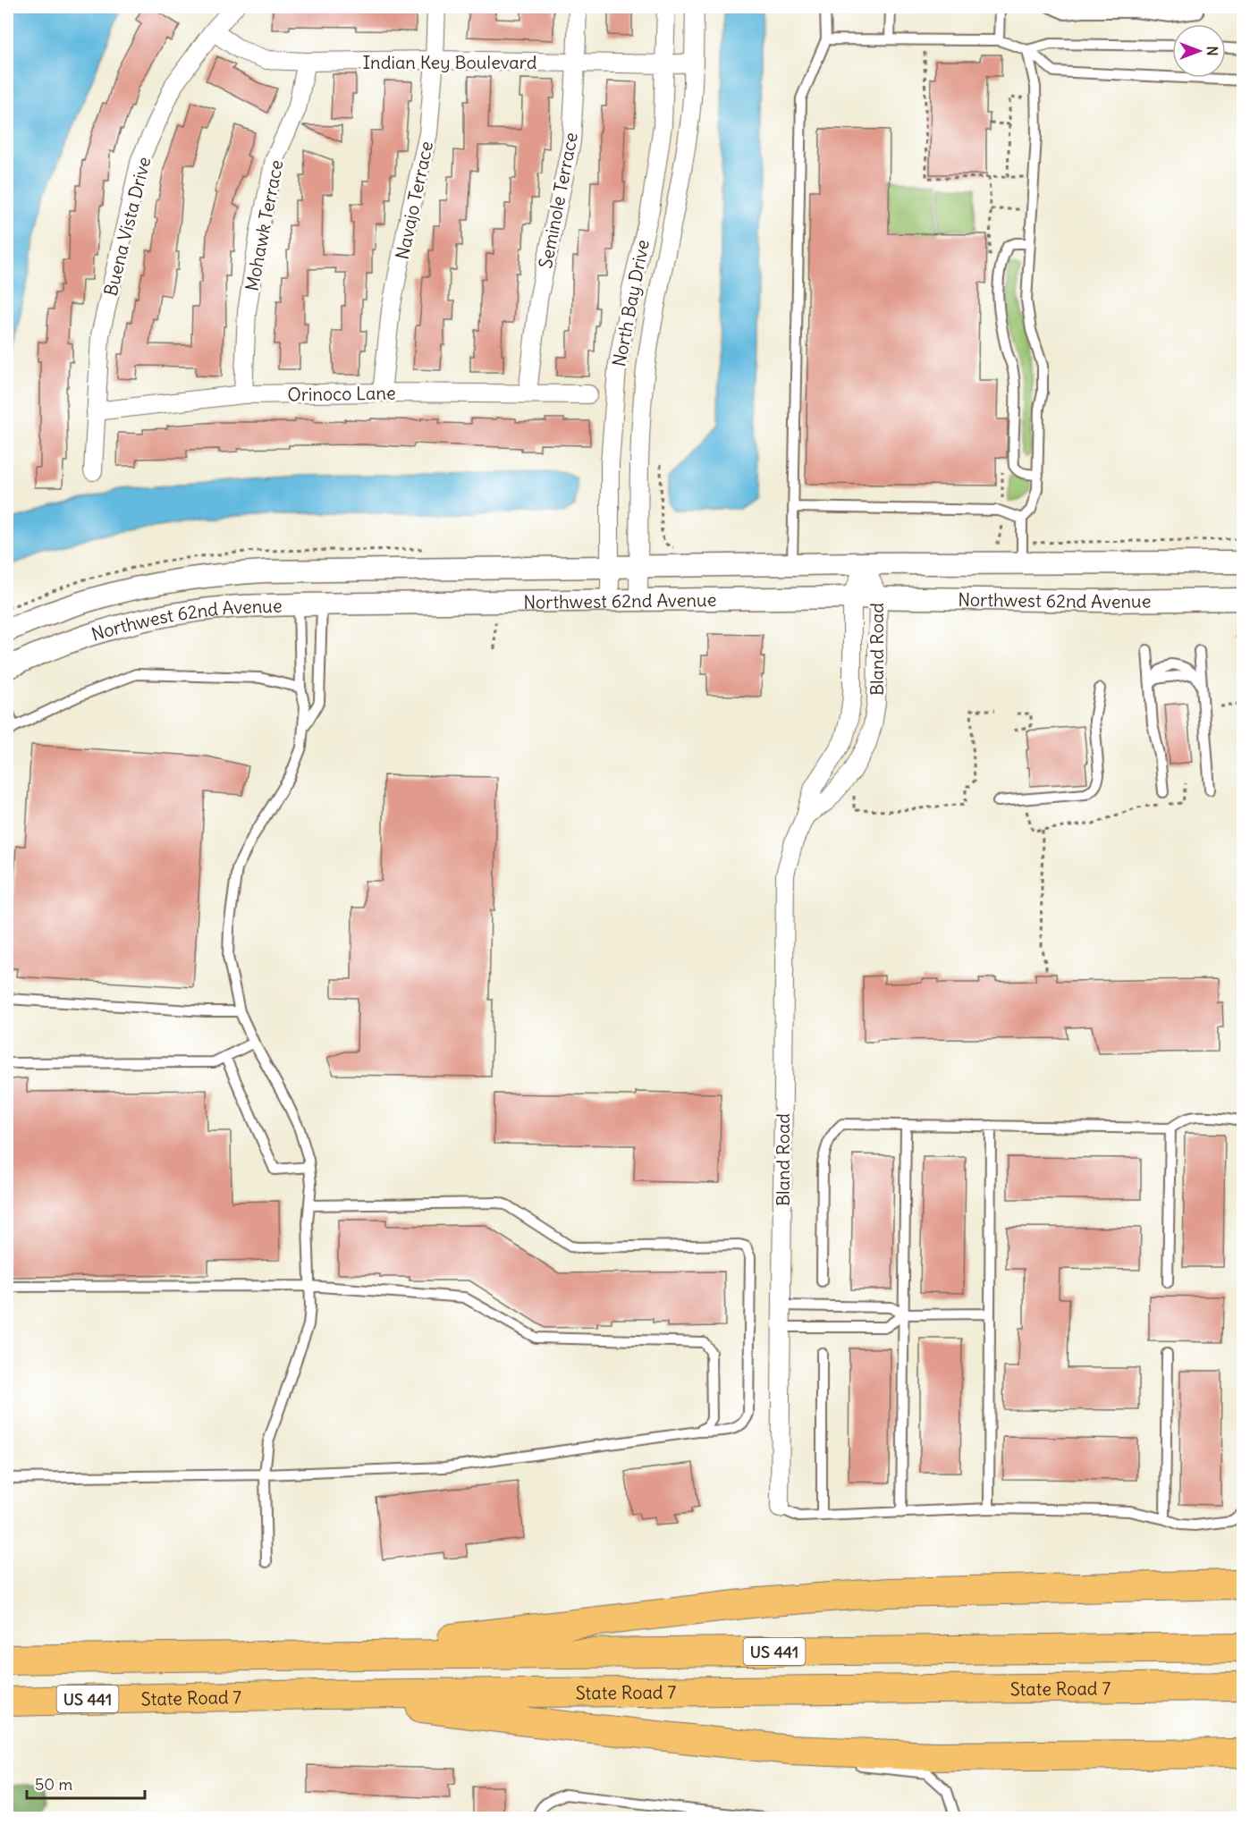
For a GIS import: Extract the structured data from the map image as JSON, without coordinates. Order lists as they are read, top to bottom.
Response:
{
  "streets": {
    "main road": ["US 441", "State Road 7"],
    "street": [
      "Indian Key Boulevard",
      "Navajo Terrace",
      "Seminole Terrace",
      "Mohawk Terrace",
      "Buena Vista Drive",
      "North Bay Drive",
      "Orinoco Lane",
      "Northwest 62nd Avenue",
      "Bland Road"
    ]
  },
  "crossings": [
    ["Indian Key Boulevard", "Navajo Terrace"],
    ["Indian Key Boulevard", "Seminole Terrace"],
    ["Indian Key Boulevard", "Mohawk Terrace"],
    ["Indian Key Boulevard", "Buena Vista Drive"],
    ["Indian Key Boulevard", "North Bay Drive"],
    ["Navajo Terrace", "Orinoco Lane"],
    ["Seminole Terrace", "Orinoco Lane"],
    ["Mohawk Terrace", "Orinoco Lane"],
    ["Buena Vista Drive", "Orinoco Lane"],
    ["North Bay Drive", "Northwest 62nd Avenue"],
    ["Northwest 62nd Avenue", "Bland Road"]
  ],
  "scale_bar": "50 m",
  "north": "right"
}
